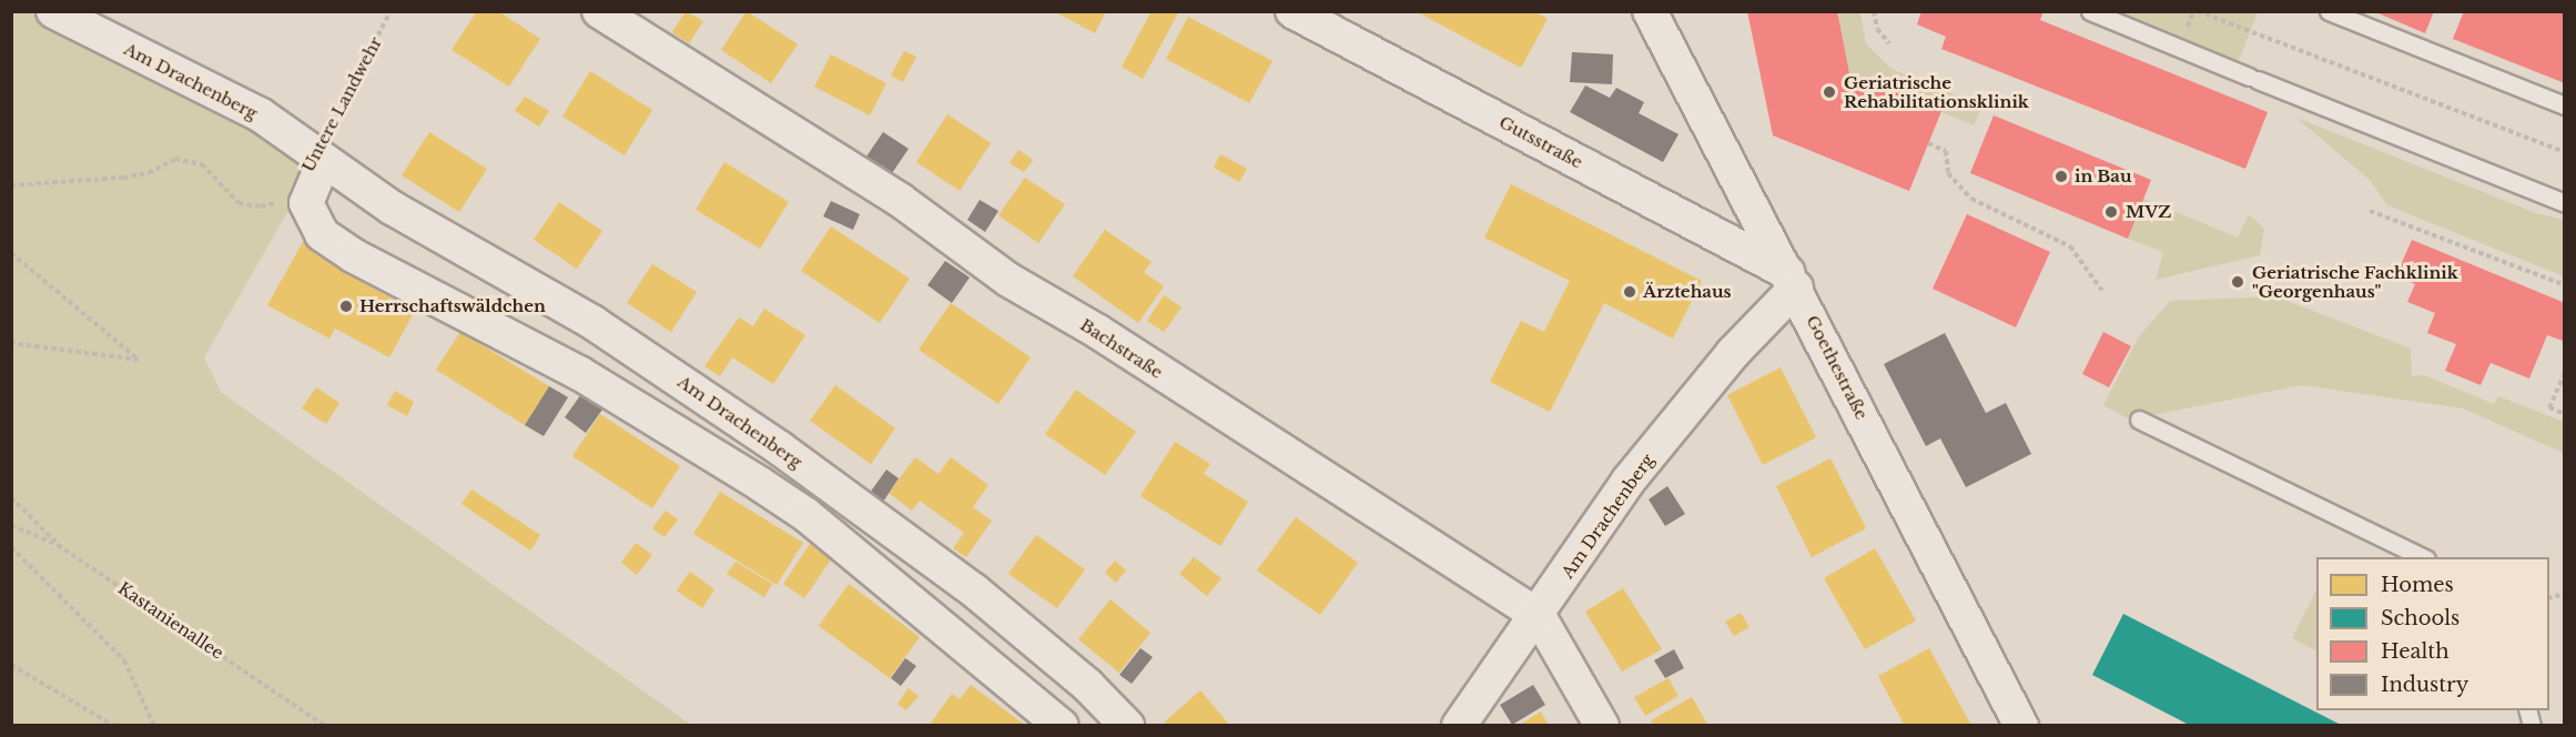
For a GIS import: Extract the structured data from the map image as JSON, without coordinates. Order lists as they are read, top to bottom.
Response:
{
  "streets": {
    "street": [
      "Am Drachenberg",
      "Gutsstraße",
      "Bachstraße",
      "Goethestraße"
    ],
    "path": ["Untere Landwehr", "Kastanienallee"]
  },
  "crossings": [
    ["Am Drachenberg", "Untere Landwehr"],
    ["Am Drachenberg", "Gutsstraße"],
    ["Am Drachenberg", "Bachstraße"],
    ["Am Drachenberg", "Goethestraße"],
    ["Gutsstraße", "Goethestraße"]
  ],
  "places": [
    "Geriatrische Rehabilitationsklinik",
    "in Bau",
    "MVZ",
    "Geriatrische Fachklinik \"Georgenhaus\"",
    "Ärztehaus",
    "Herrschaftswäldchen"
  ],
  "legend": [
    "Homes",
    "Schools",
    "Health",
    "Industry"
  ]
}
